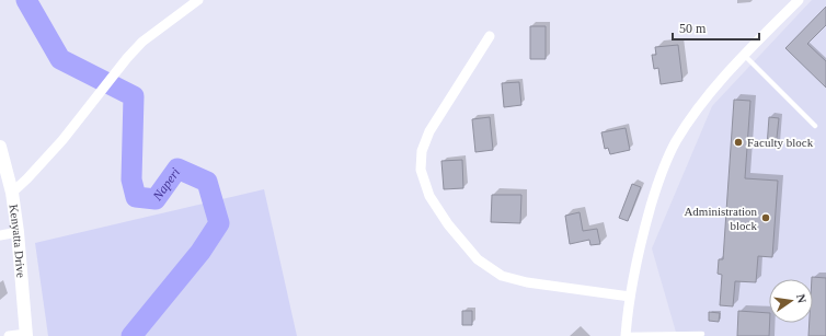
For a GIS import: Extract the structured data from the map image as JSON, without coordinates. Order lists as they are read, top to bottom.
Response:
{
  "streets": {
    "main road": ["Kenyatta Drive"]
  },
  "water": ["Naperi"],
  "places": ["Faculty block", "Administration block"],
  "scale_bar": "50 m",
  "north": "right"
}
